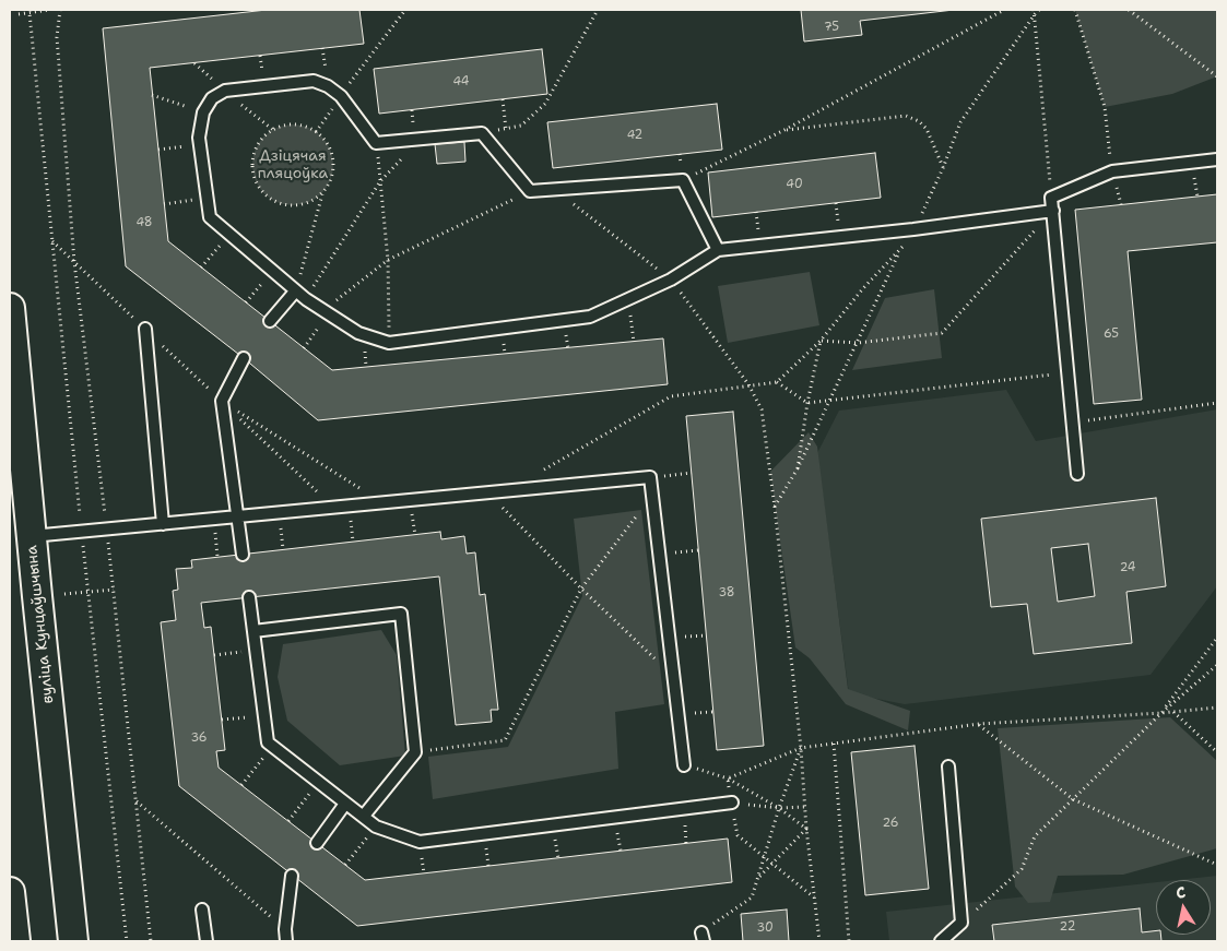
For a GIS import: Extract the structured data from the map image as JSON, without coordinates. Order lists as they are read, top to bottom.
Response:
{
  "streets": {
    "main road": ["вуліца Кунцаўшчына"]
  },
  "parks": ["Дзіцячая пляцоўка"],
  "house_numbers": [
    "75",
    "44",
    "42",
    "40",
    "48",
    "65",
    "24",
    "38",
    "36",
    "26",
    "22",
    "30"
  ],
  "north": "top"
}
